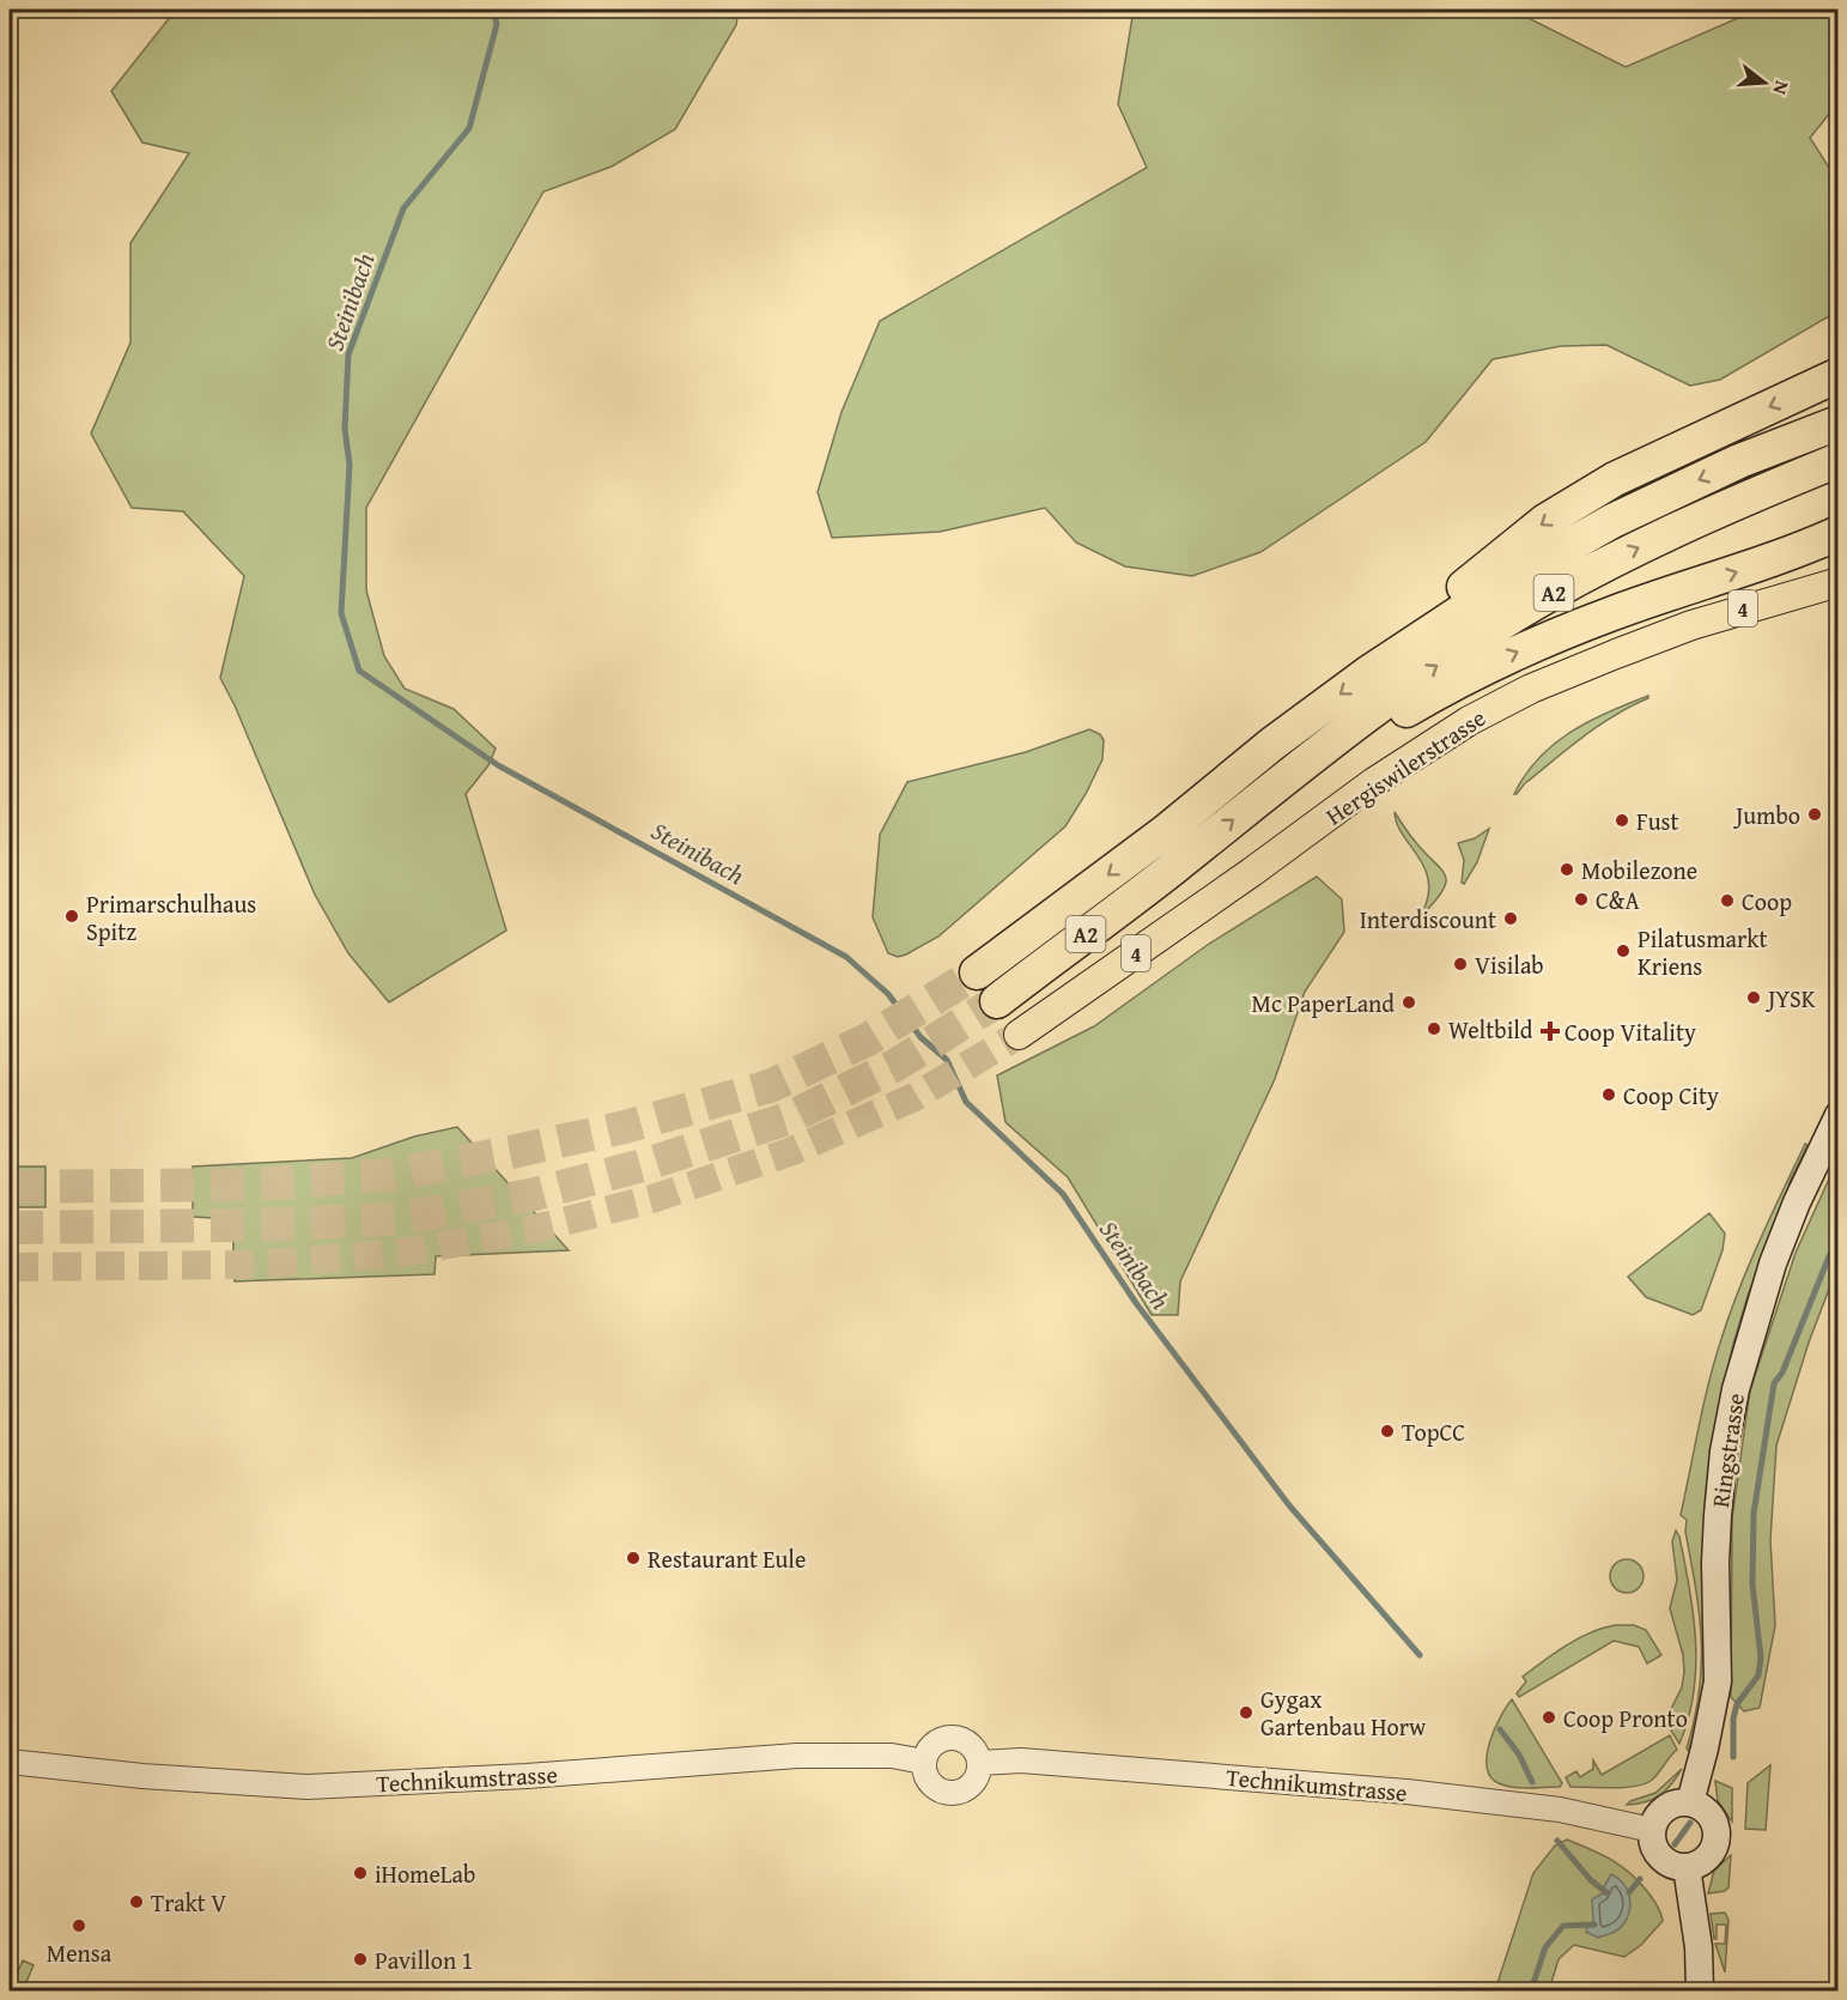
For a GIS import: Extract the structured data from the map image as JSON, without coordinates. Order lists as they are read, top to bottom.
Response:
{
  "streets": {
    "highway": ["A2"],
    "main road": ["4", "Hergiswilerstrasse", "Ringstrasse"],
    "street": ["Technikumstrasse"]
  },
  "crossings": [
    ["Ringstrasse", "Technikumstrasse"]
  ],
  "water": ["Steinibach"],
  "places": {
    "other": [
      "Jumbo",
      "Fust",
      "Mobilezone",
      "C&A",
      "Coop",
      "Primarschulhaus Spitz",
      "Interdiscount",
      "Pilatusmarkt Kriens",
      "Visilab",
      "JYSK",
      "Mc PaperLand",
      "Weltbild",
      "Coop City",
      "TopCC",
      "Restaurant Eule",
      "Gygax Gartenbau Horw",
      "Coop Pronto",
      "iHomeLab",
      "Trakt V",
      "Mensa",
      "Pavillon 1"
    ],
    "health": ["Coop Vitality"]
  },
  "north": "right"
}
